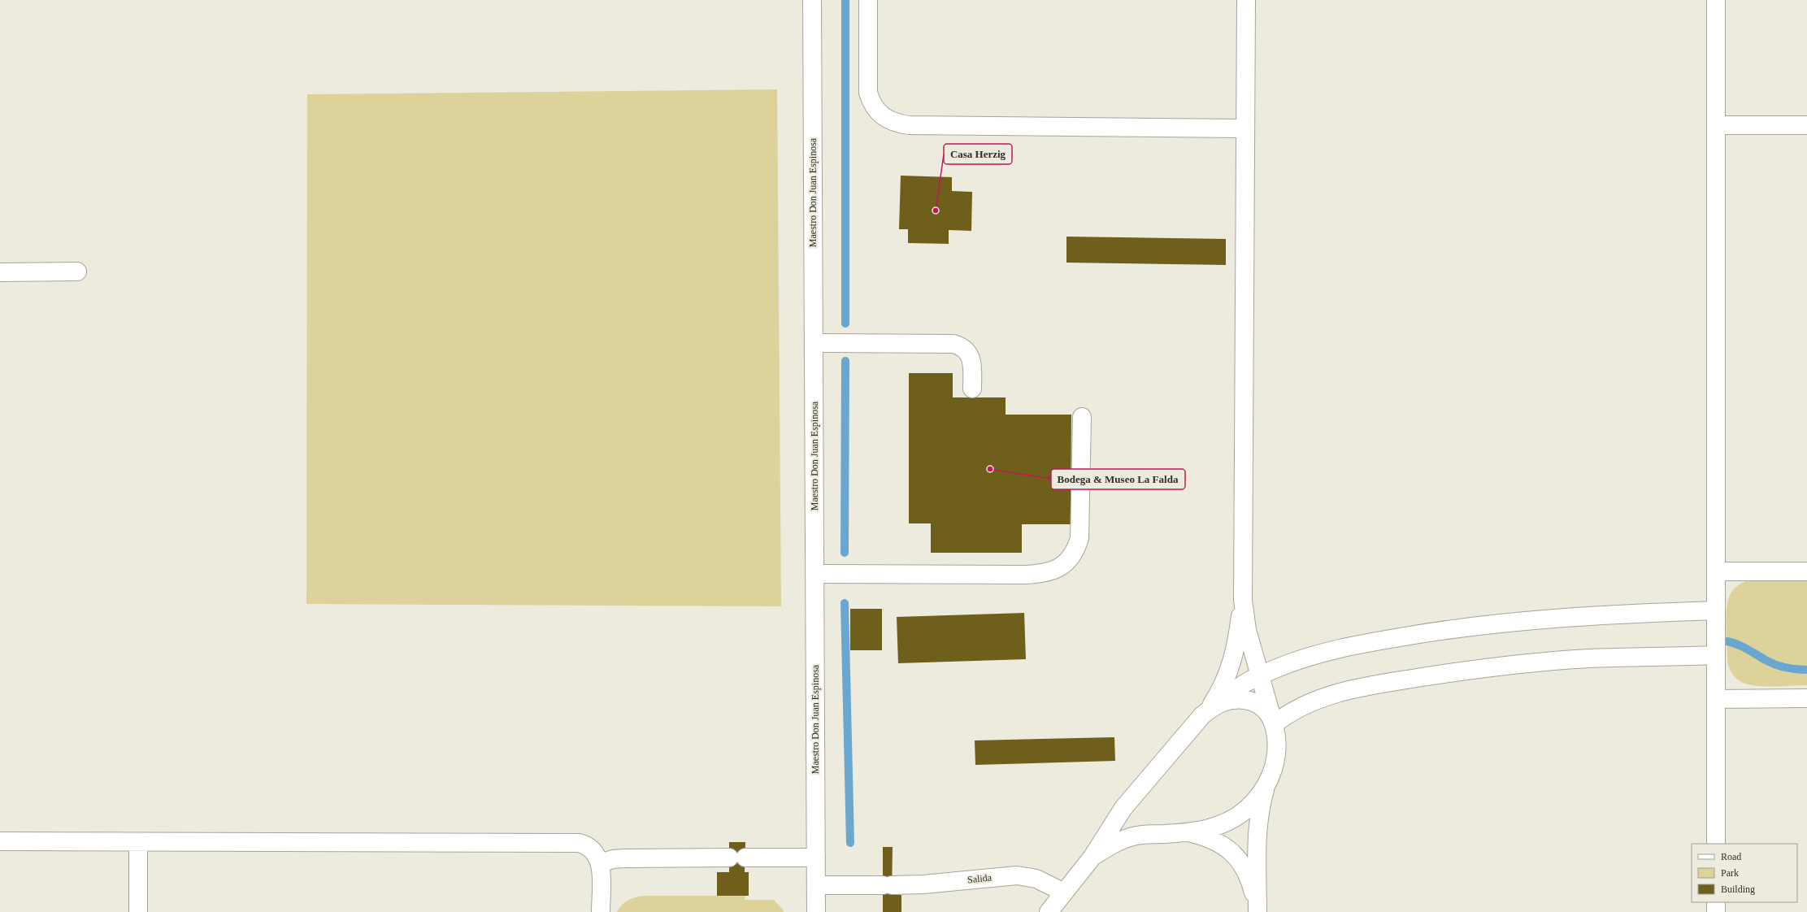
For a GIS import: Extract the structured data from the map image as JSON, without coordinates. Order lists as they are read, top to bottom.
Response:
{
  "streets": {
    "street": ["Maestro Don Juan Espinosa", "Salida"]
  },
  "crossings": [
    ["Maestro Don Juan Espinosa", "Salida"]
  ],
  "places": ["Casa Herzig", "Bodega & Museo La Falda"],
  "legend": ["Road", "Park", "Building"]
}
